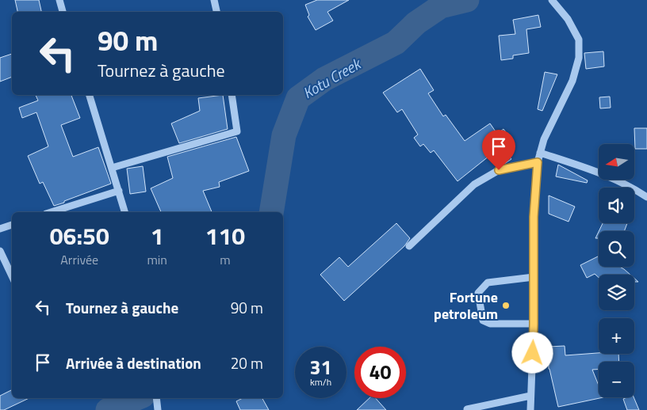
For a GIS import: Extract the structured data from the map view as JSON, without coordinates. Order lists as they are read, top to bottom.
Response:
{
  "water": ["Kotu Creek"],
  "places": ["Fortune petroleum"],
  "north": "left",
  "page": {
    "turn": ["90 m", "Tournez à gauche"],
    "map_buttons": ["+", "−"],
    "eta": [
      "06:50",
      "Arrivée",
      "1",
      "min",
      "110",
      "m"
    ],
    "list": [
      {
        "name": "Tournez à gauche",
        "value": "90 m"
      },
      {
        "name": "Arrivée à destination",
        "value": "20 m"
      }
    ],
    "speed": "31 km/h",
    "limit": "40"
  }
}
